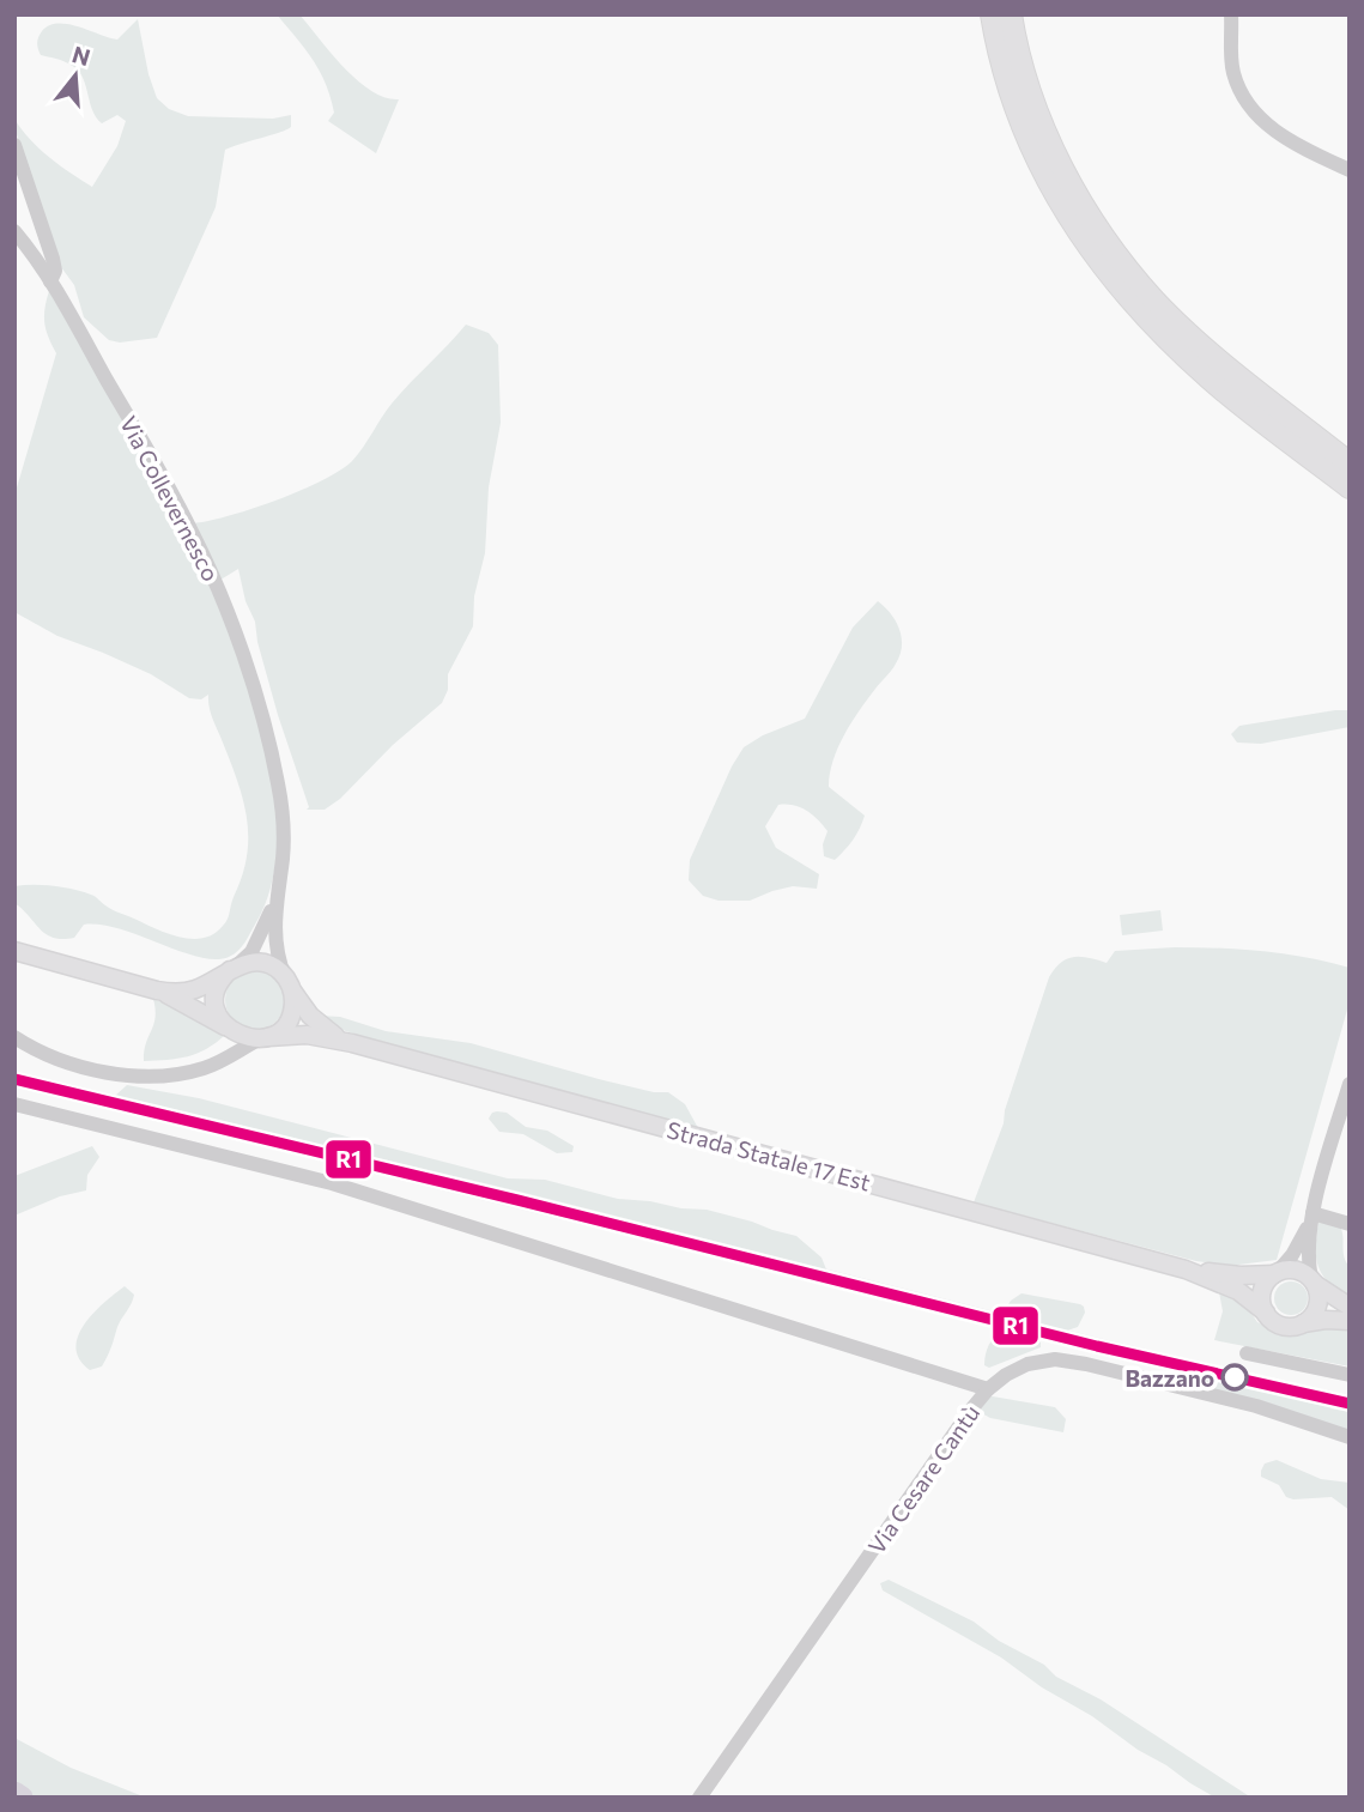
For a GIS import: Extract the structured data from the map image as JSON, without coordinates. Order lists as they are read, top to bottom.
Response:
{
  "streets": {
    "main road": ["Strada Statale 17 Est"],
    "street": ["Via Collevernesco", "Via Cesare Cantù"]
  },
  "crossings": [
    ["Via Collevernesco", "Strada Statale 17 Est"]
  ],
  "places": ["Bazzano"],
  "lines": ["transit line R1"],
  "north": "top"
}
